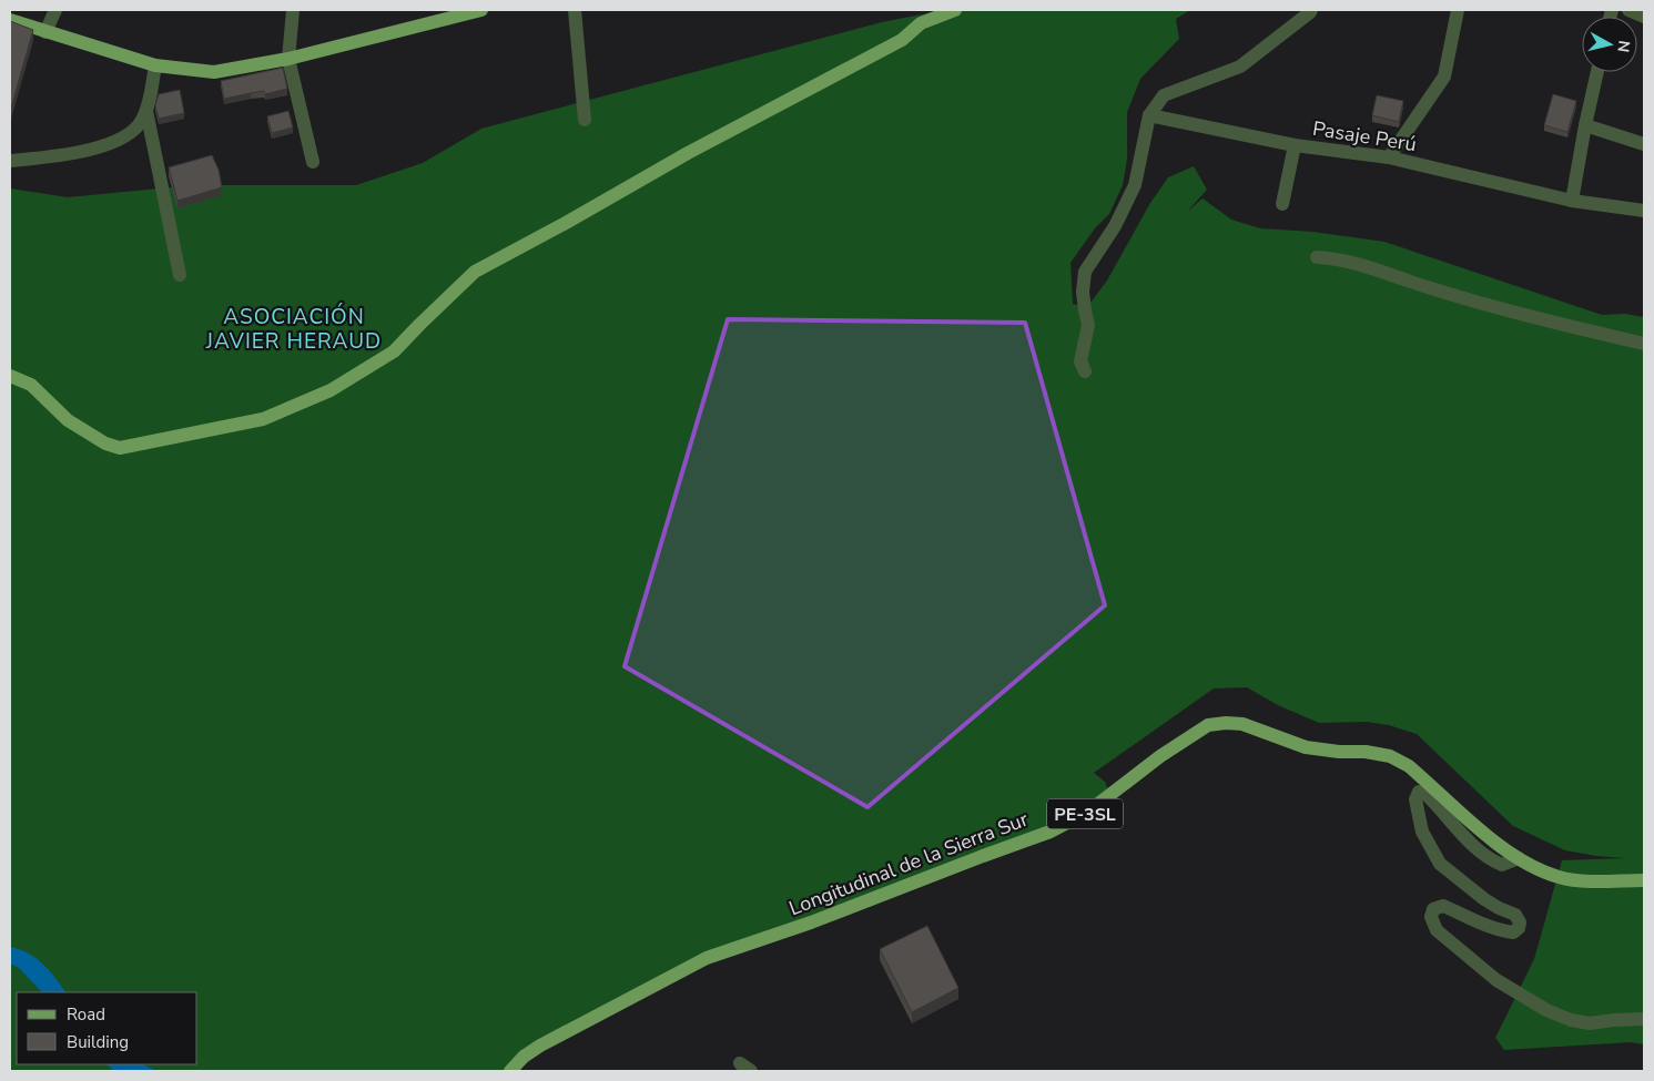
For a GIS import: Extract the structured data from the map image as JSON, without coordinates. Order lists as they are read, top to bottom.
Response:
{
  "streets": {
    "main road": ["PE-3SL", "Longitudinal de la Sierra Sur"],
    "street": ["Pasaje Perú"]
  },
  "districts": ["ASOCIACIÓN JAVIER HERAUD"],
  "legend": ["Road", "Building"],
  "north": "right"
}
